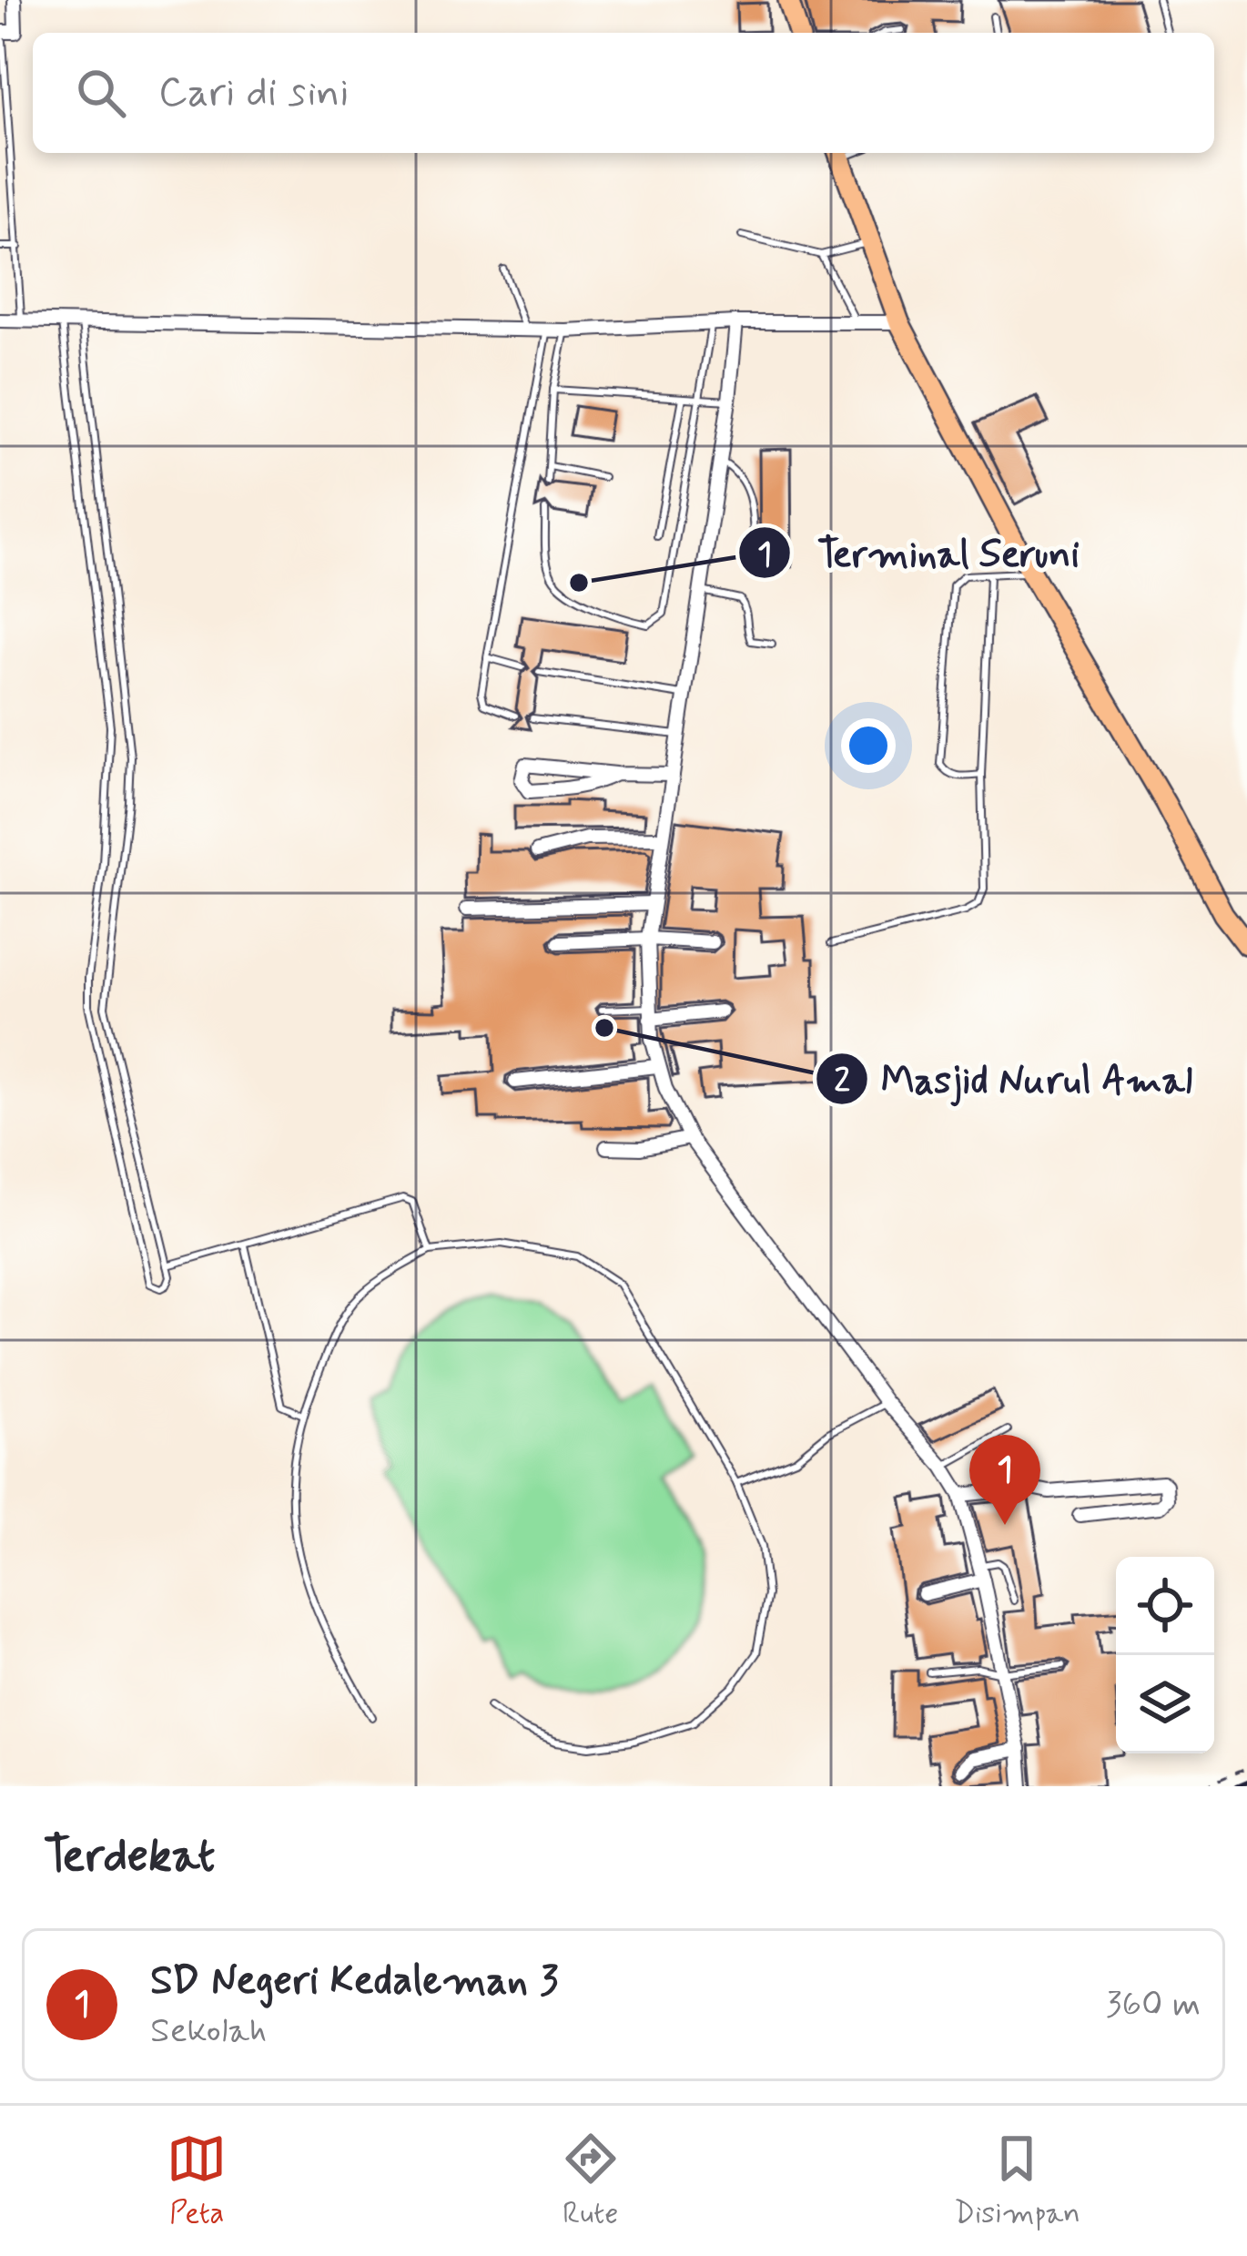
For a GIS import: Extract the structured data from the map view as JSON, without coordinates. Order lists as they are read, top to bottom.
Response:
{
  "places": ["Terminal Seruni", "Masjid Nurul Amal"],
  "page": {
    "search": "Cari di sini",
    "pins": "1",
    "heading": "Terdekat",
    "list": [
      {
        "mark": "1",
        "name": "SD Negeri Kedaleman 3",
        "note": "Sekolah",
        "value": "360 m"
      }
    ],
    "nav": ["Peta", "Rute", "Disimpan"]
  }
}
